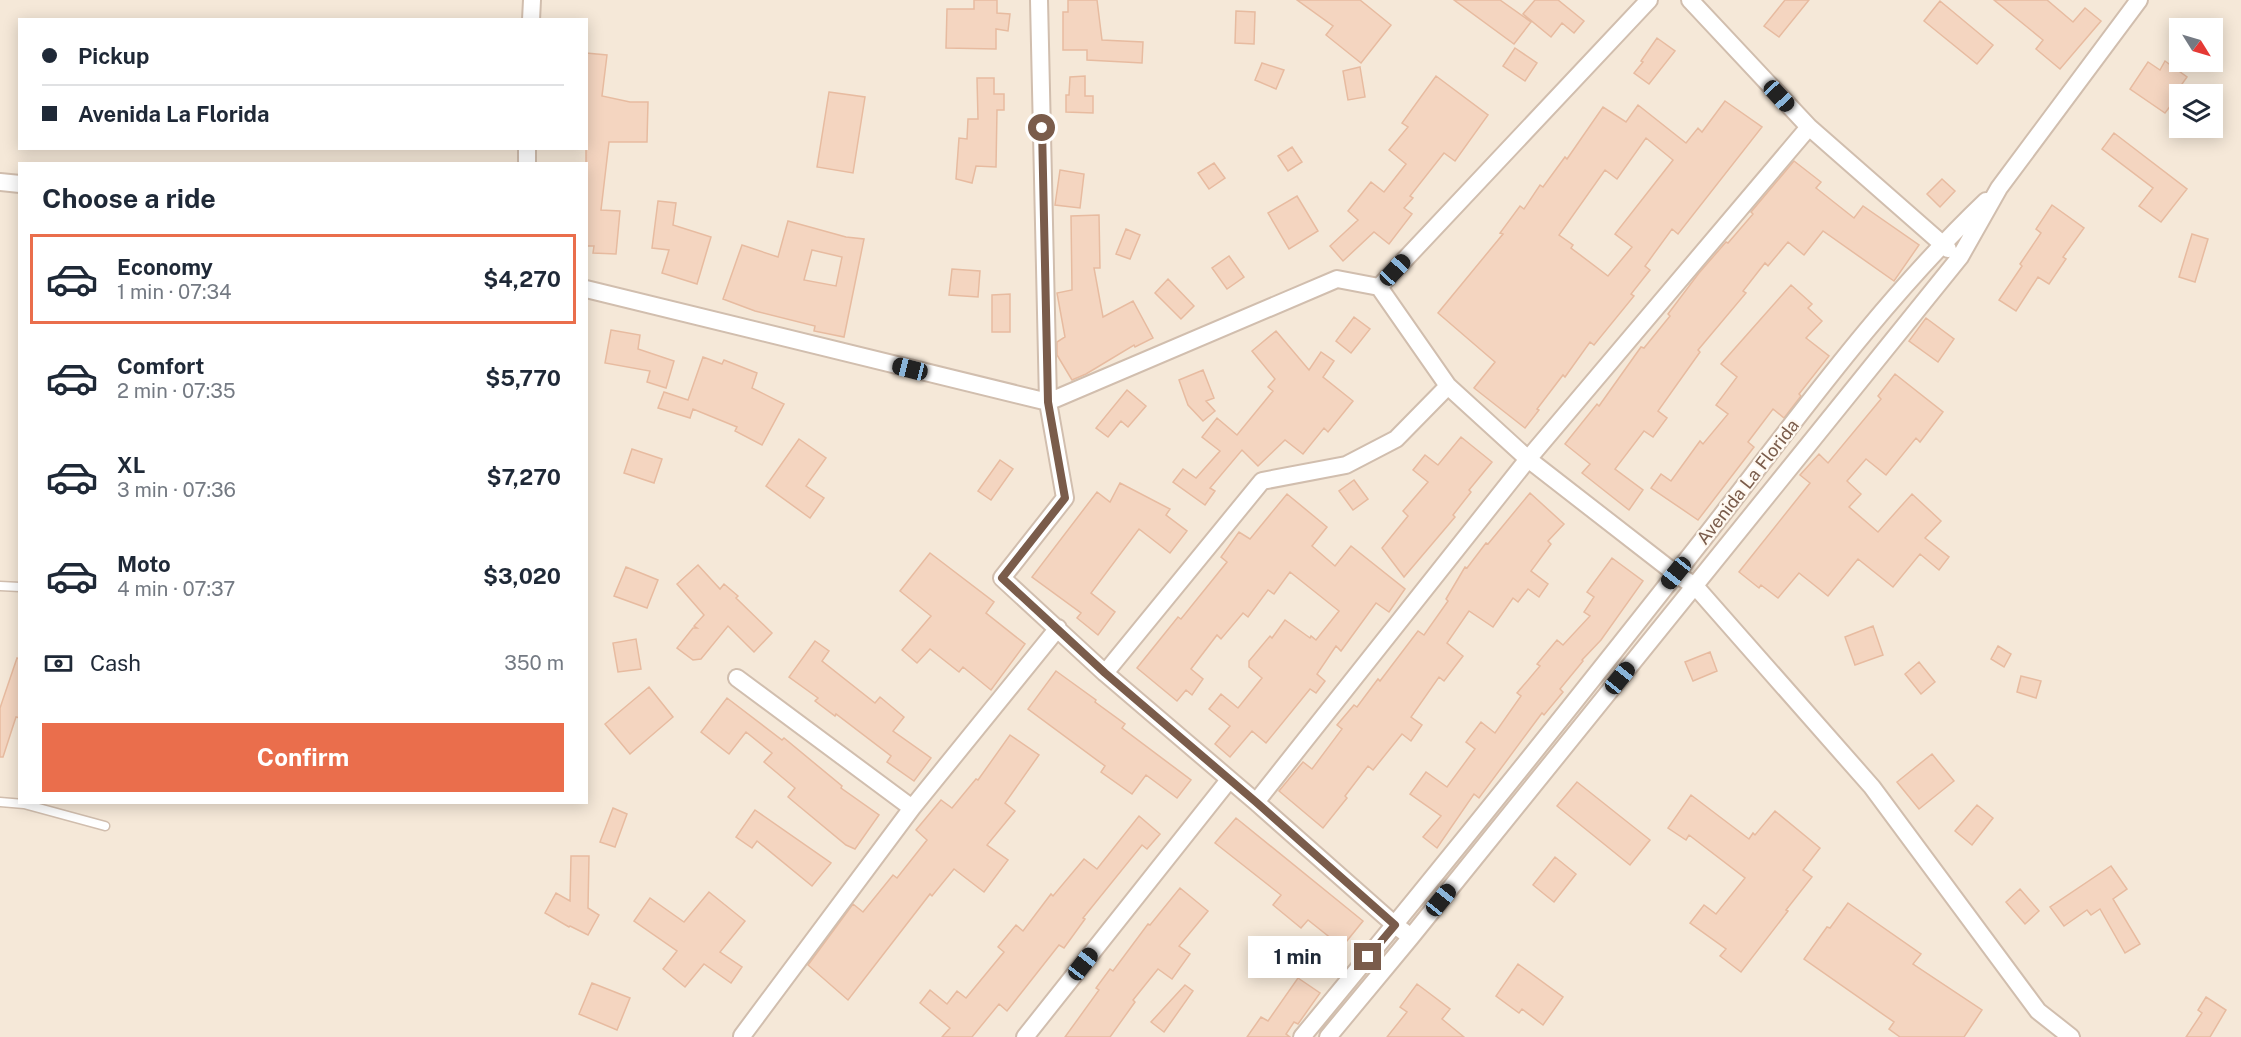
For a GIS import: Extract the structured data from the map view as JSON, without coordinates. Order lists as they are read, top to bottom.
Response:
{
  "streets": {
    "street": ["Avenida La Florida"]
  },
  "north": "bottom right",
  "page": {
    "banner": ["Pickup", "Avenida La Florida"],
    "heading": "Choose a ride",
    "list": [
      {
        "name": "Economy",
        "note": "1 min · 07:34",
        "value": "$4,270"
      },
      {
        "name": "Comfort",
        "note": "2 min · 07:35",
        "value": "$5,770"
      },
      {
        "name": "XL",
        "note": "3 min · 07:36",
        "value": "$7,270"
      },
      {
        "name": "Moto",
        "note": "4 min · 07:37",
        "value": "$3,020"
      }
    ],
    "pay": ["Cash", "350 m"],
    "buttons": "Confirm",
    "bubble": "1 min"
  }
}
